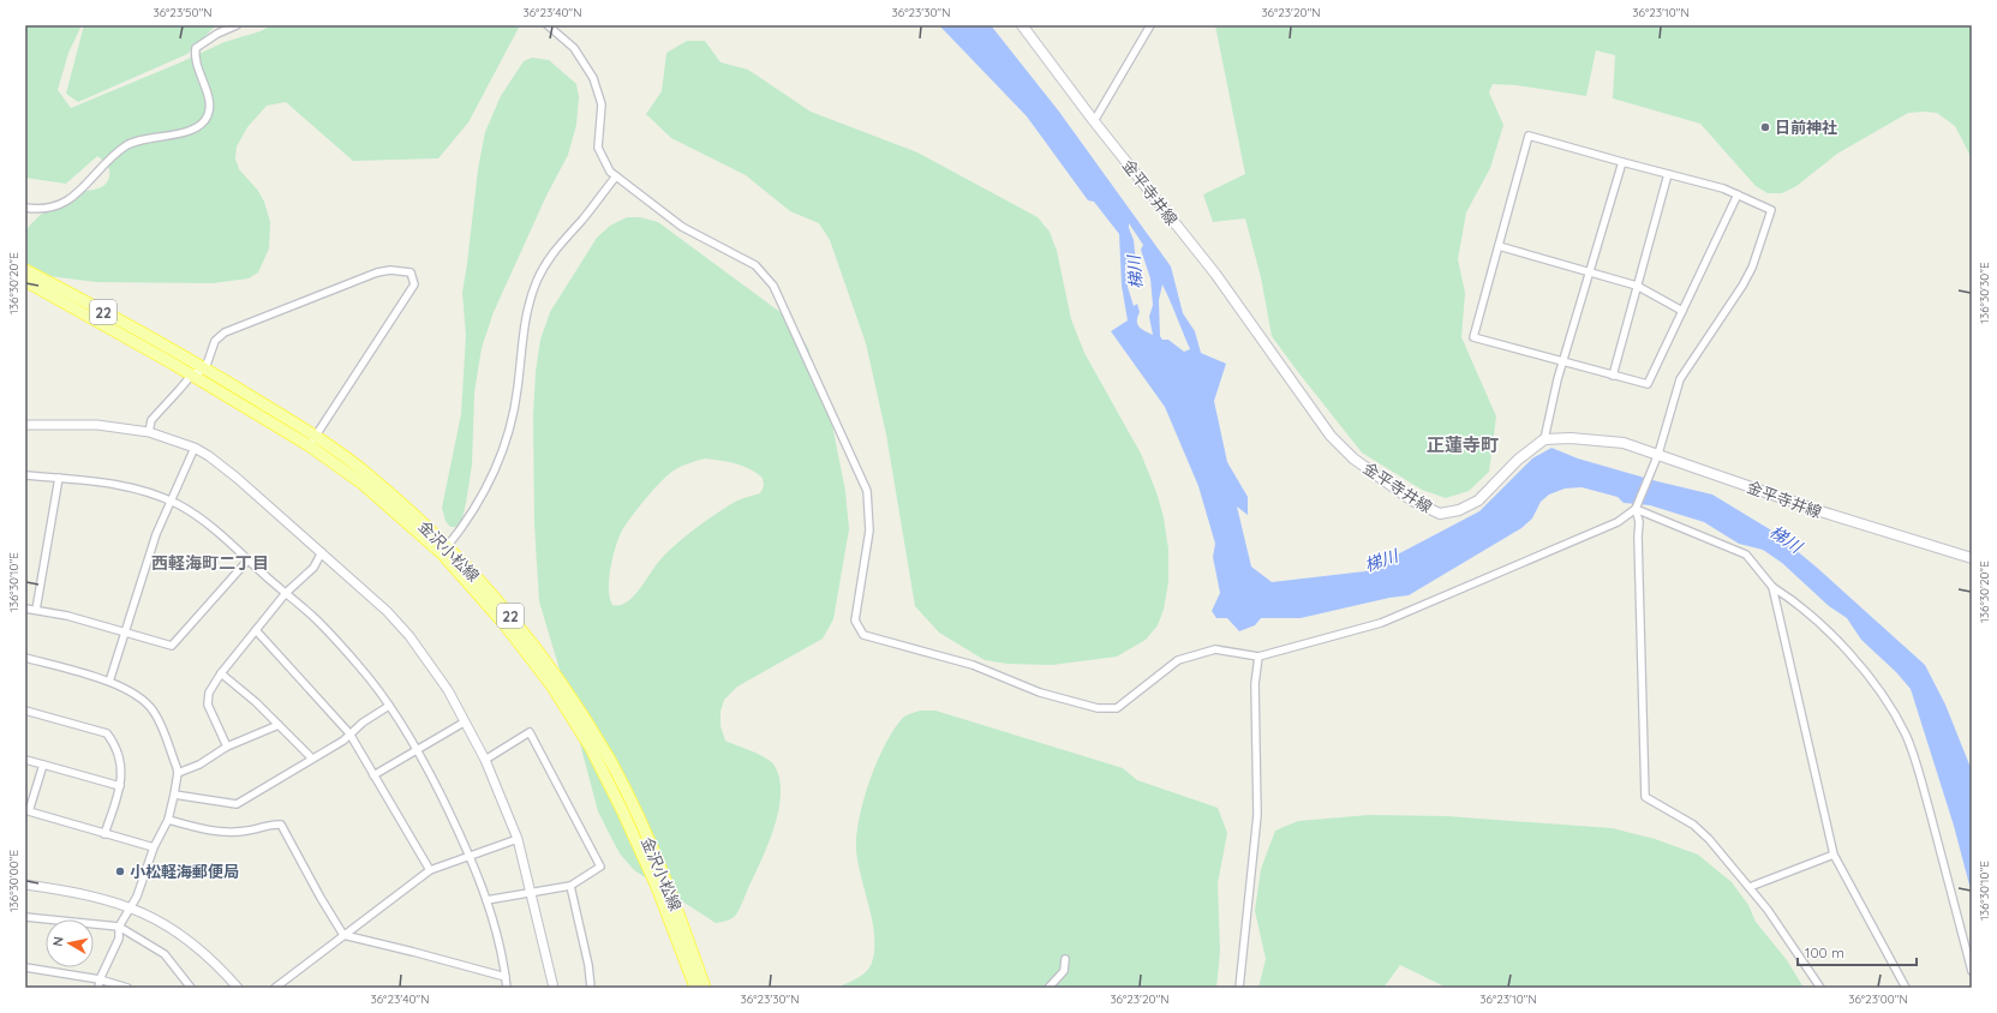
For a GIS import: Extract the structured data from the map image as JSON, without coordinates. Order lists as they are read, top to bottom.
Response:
{
  "streets": {
    "main road": ["金平寺井線", "22", "金沢小松線"]
  },
  "districts": ["正蓮寺町", "西軽海町二丁目"],
  "water": ["梯川"],
  "places": ["日前神社", "小松軽海郵便局"],
  "scale_bar": "100 m",
  "north": "left",
  "coordinates": [
    "36°23'50\"N",
    "36°23'40\"N",
    "36°23'30\"N",
    "36°23'20\"N",
    "36°23'10\"N",
    "136°30'20\"E",
    "136°30'30\"E",
    "136°30'10\"E",
    "136°30'00\"E",
    "36°23'00\"N"
  ]
}
